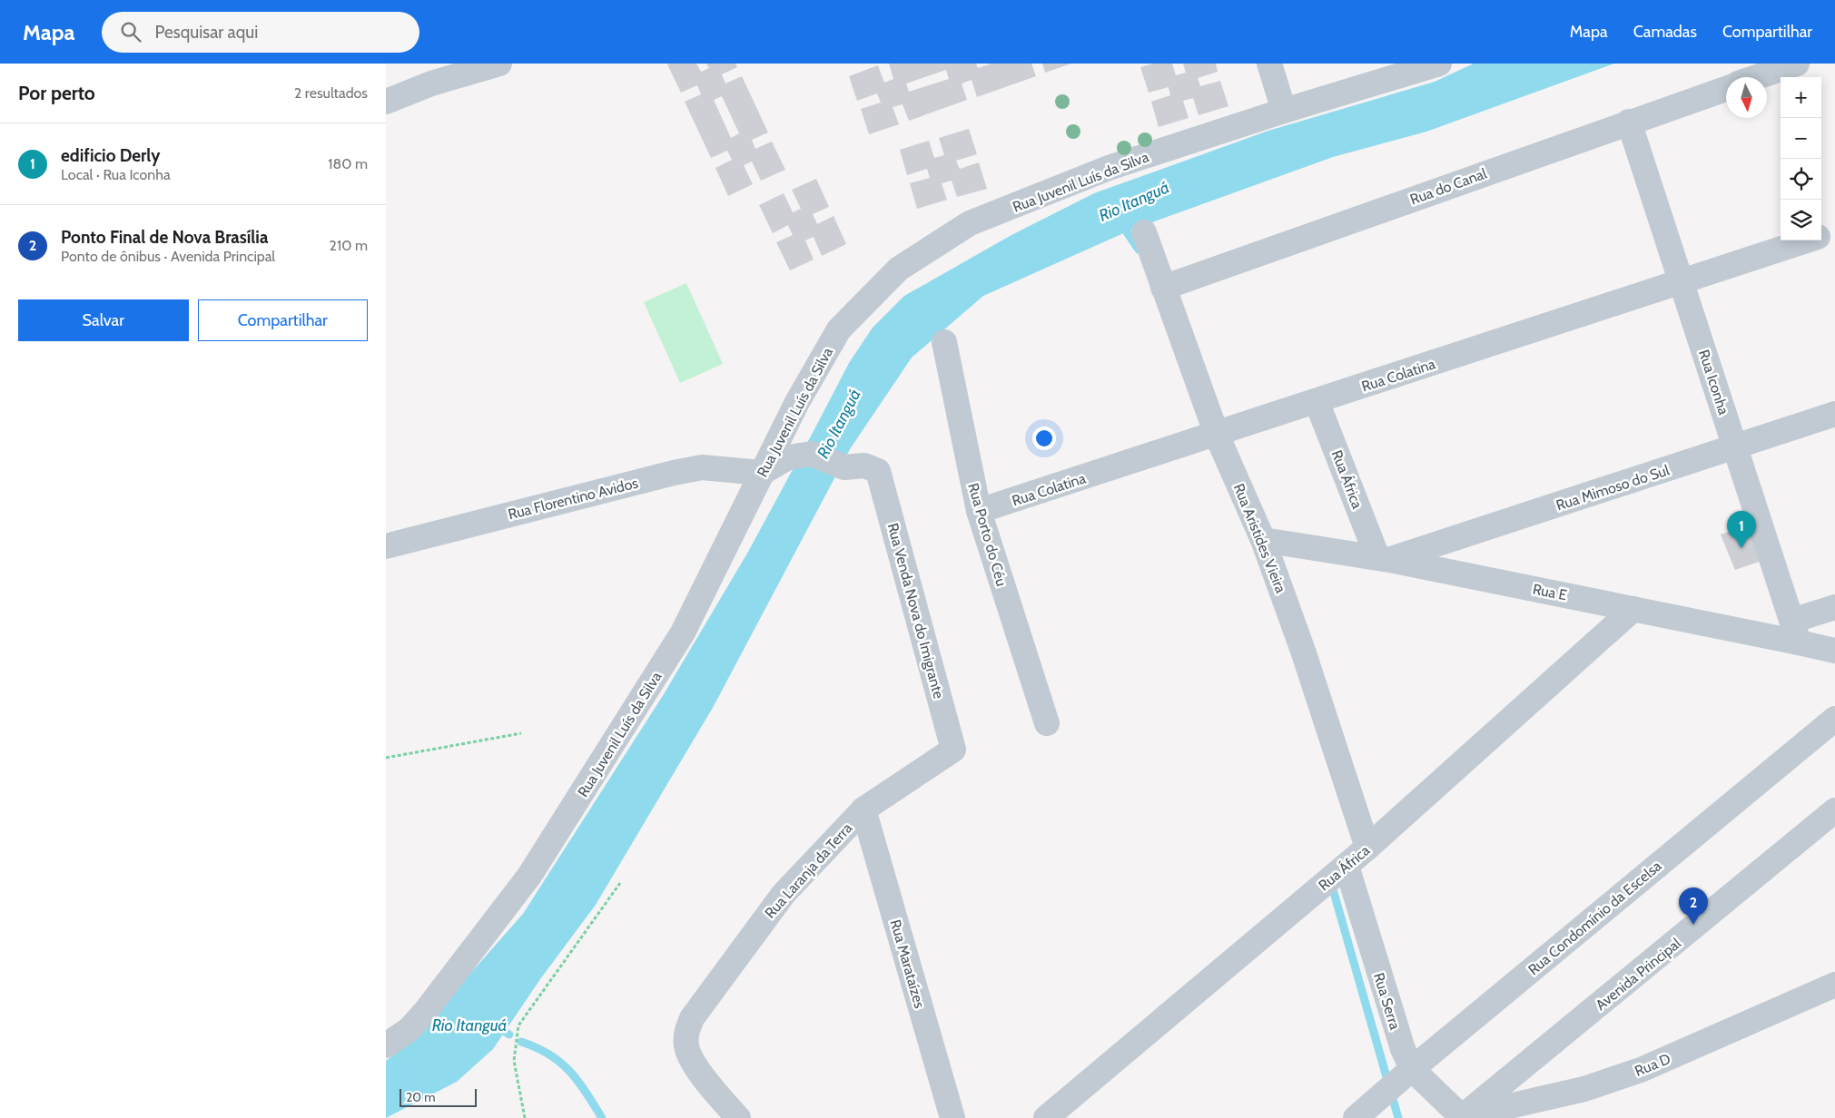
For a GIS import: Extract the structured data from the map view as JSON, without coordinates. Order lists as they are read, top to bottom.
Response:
{
  "streets": {
    "street": [
      "Rua Juvenil Luís da Silva",
      "Rua do Canal",
      "Rua Colatina",
      "Rua Iconha",
      "Rua África",
      "Rua Mimoso do Sul",
      "Rua Florentino Avidos",
      "Rua Porto do Céu",
      "Rua Aristides Vieira",
      "Rua E",
      "Rua Venda Nova do Imigrante",
      "Rua Laranja da Terra",
      "Rua Condomínio da Escelsa",
      "Rua Marataízes",
      "Avenida Principal",
      "Rua Serra",
      "Rua D"
    ]
  },
  "crossings": [
    ["Rua Juvenil Luís da Silva", "Rua Florentino Avidos"],
    ["Rua Juvenil Luís da Silva", "Rua Venda Nova do Imigrante"],
    ["Rua do Canal", "Rua Iconha"],
    ["Rua do Canal", "Rua Aristides Vieira"],
    ["Rua Colatina", "Rua Iconha"],
    ["Rua Colatina", "Rua África"],
    ["Rua Colatina", "Rua Porto do Céu"],
    ["Rua Colatina", "Rua Aristides Vieira"],
    ["Rua Iconha", "Rua Mimoso do Sul"],
    ["Rua Iconha", "Rua E"],
    ["Rua África", "Rua Mimoso do Sul"],
    ["Rua África", "Rua Aristides Vieira"],
    ["Rua África", "Rua E"],
    ["Rua África", "Rua Serra"],
    ["Rua Mimoso do Sul", "Rua E"],
    ["Rua Florentino Avidos", "Rua Venda Nova do Imigrante"],
    ["Rua Aristides Vieira", "Rua E"],
    ["Rua Venda Nova do Imigrante", "Rua Laranja da Terra"],
    ["Rua Laranja da Terra", "Rua Marataízes"],
    ["Rua Condomínio da Escelsa", "Rua Serra"],
    ["Avenida Principal", "Rua Serra"],
    ["Avenida Principal", "Rua D"],
    ["Rua Serra", "Rua D"]
  ],
  "water": ["Rio Itanguá"],
  "scale_bar": "20 m",
  "north": "bottom",
  "page": {
    "header": "Mapa",
    "search": "Pesquisar aqui",
    "nav": ["Mapa", "Camadas", "Compartilhar"],
    "heading": ["Por perto", "2 resultados"],
    "map_buttons": ["+", "−"],
    "list": [
      {
        "mark": "1",
        "name": "edificio Derly",
        "note": "Local · Rua Iconha",
        "value": "180 m"
      },
      {
        "mark": "2",
        "name": "Ponto Final de Nova Brasília",
        "note": "Ponto de ônibus · Avenida Principal",
        "value": "210 m"
      }
    ],
    "buttons": ["Salvar", "Compartilhar"],
    "pins": ["1", "2"],
    "scale": "20 m"
  }
}
